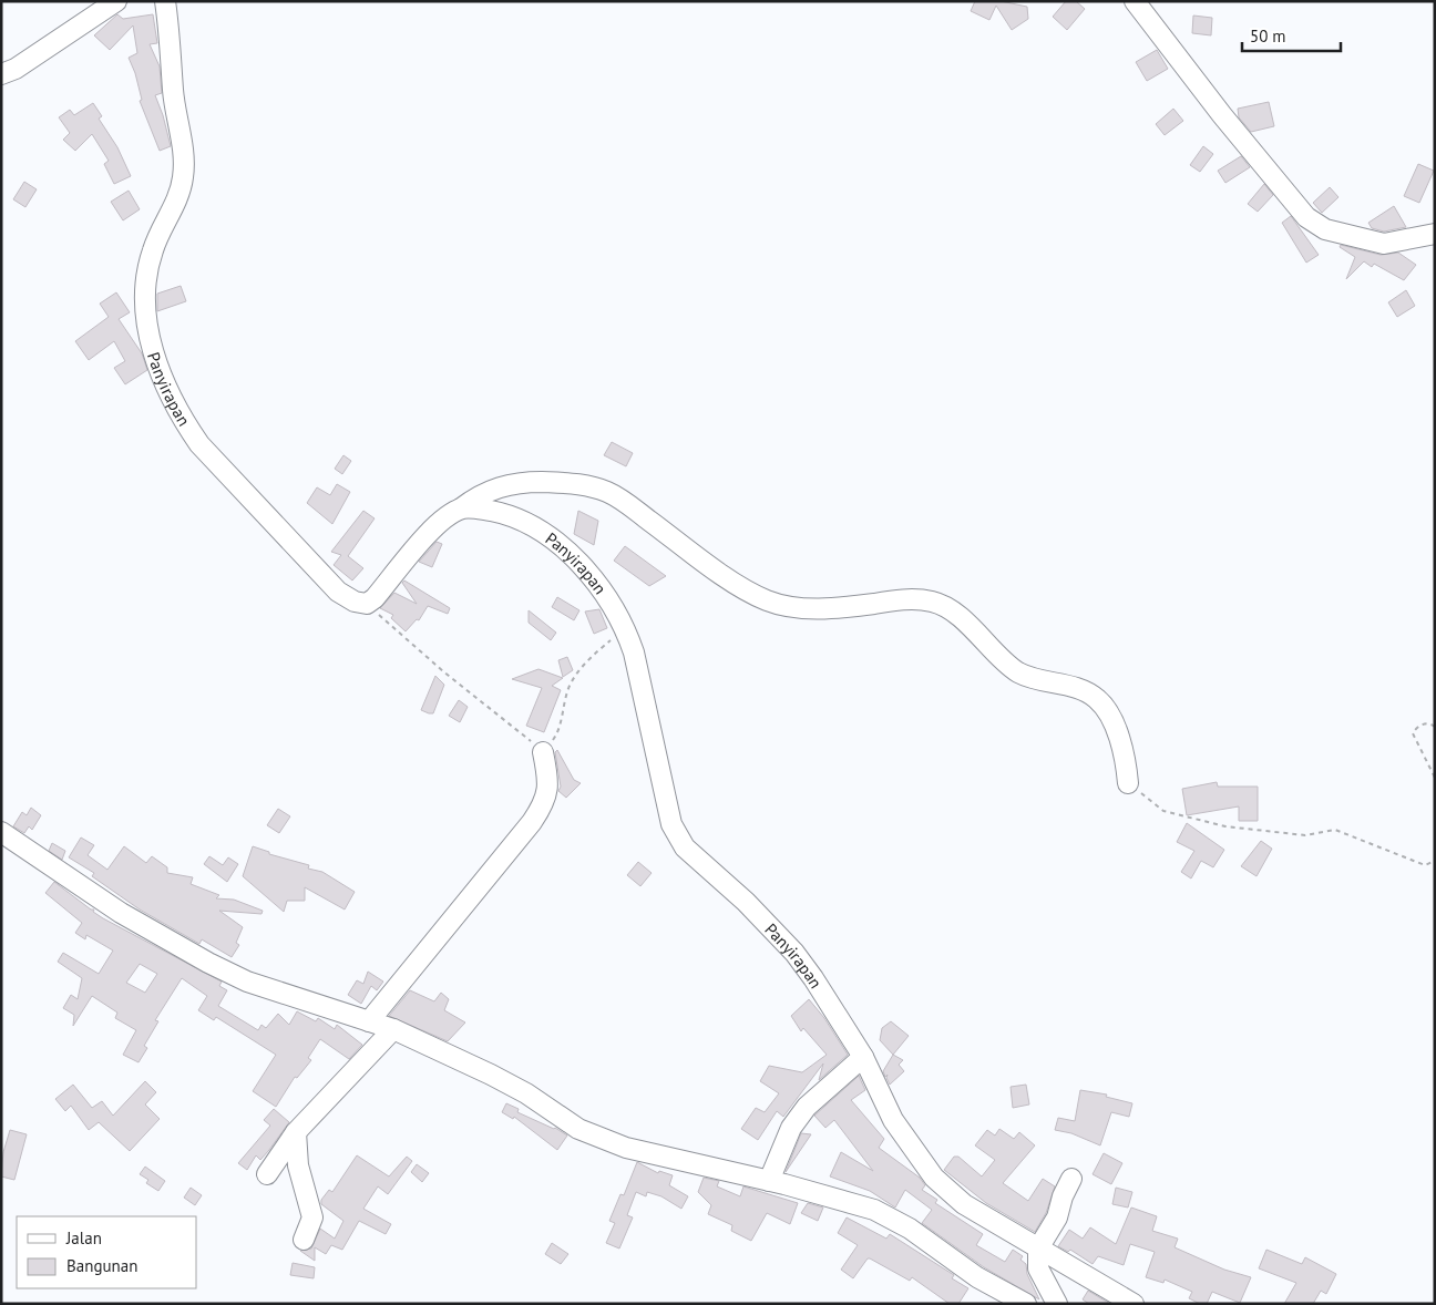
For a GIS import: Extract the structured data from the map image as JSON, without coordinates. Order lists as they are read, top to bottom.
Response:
{
  "streets": {
    "street": ["Panyirapan"]
  },
  "legend": ["Jalan", "Bangunan"],
  "scale_bar": "50 m"
}
